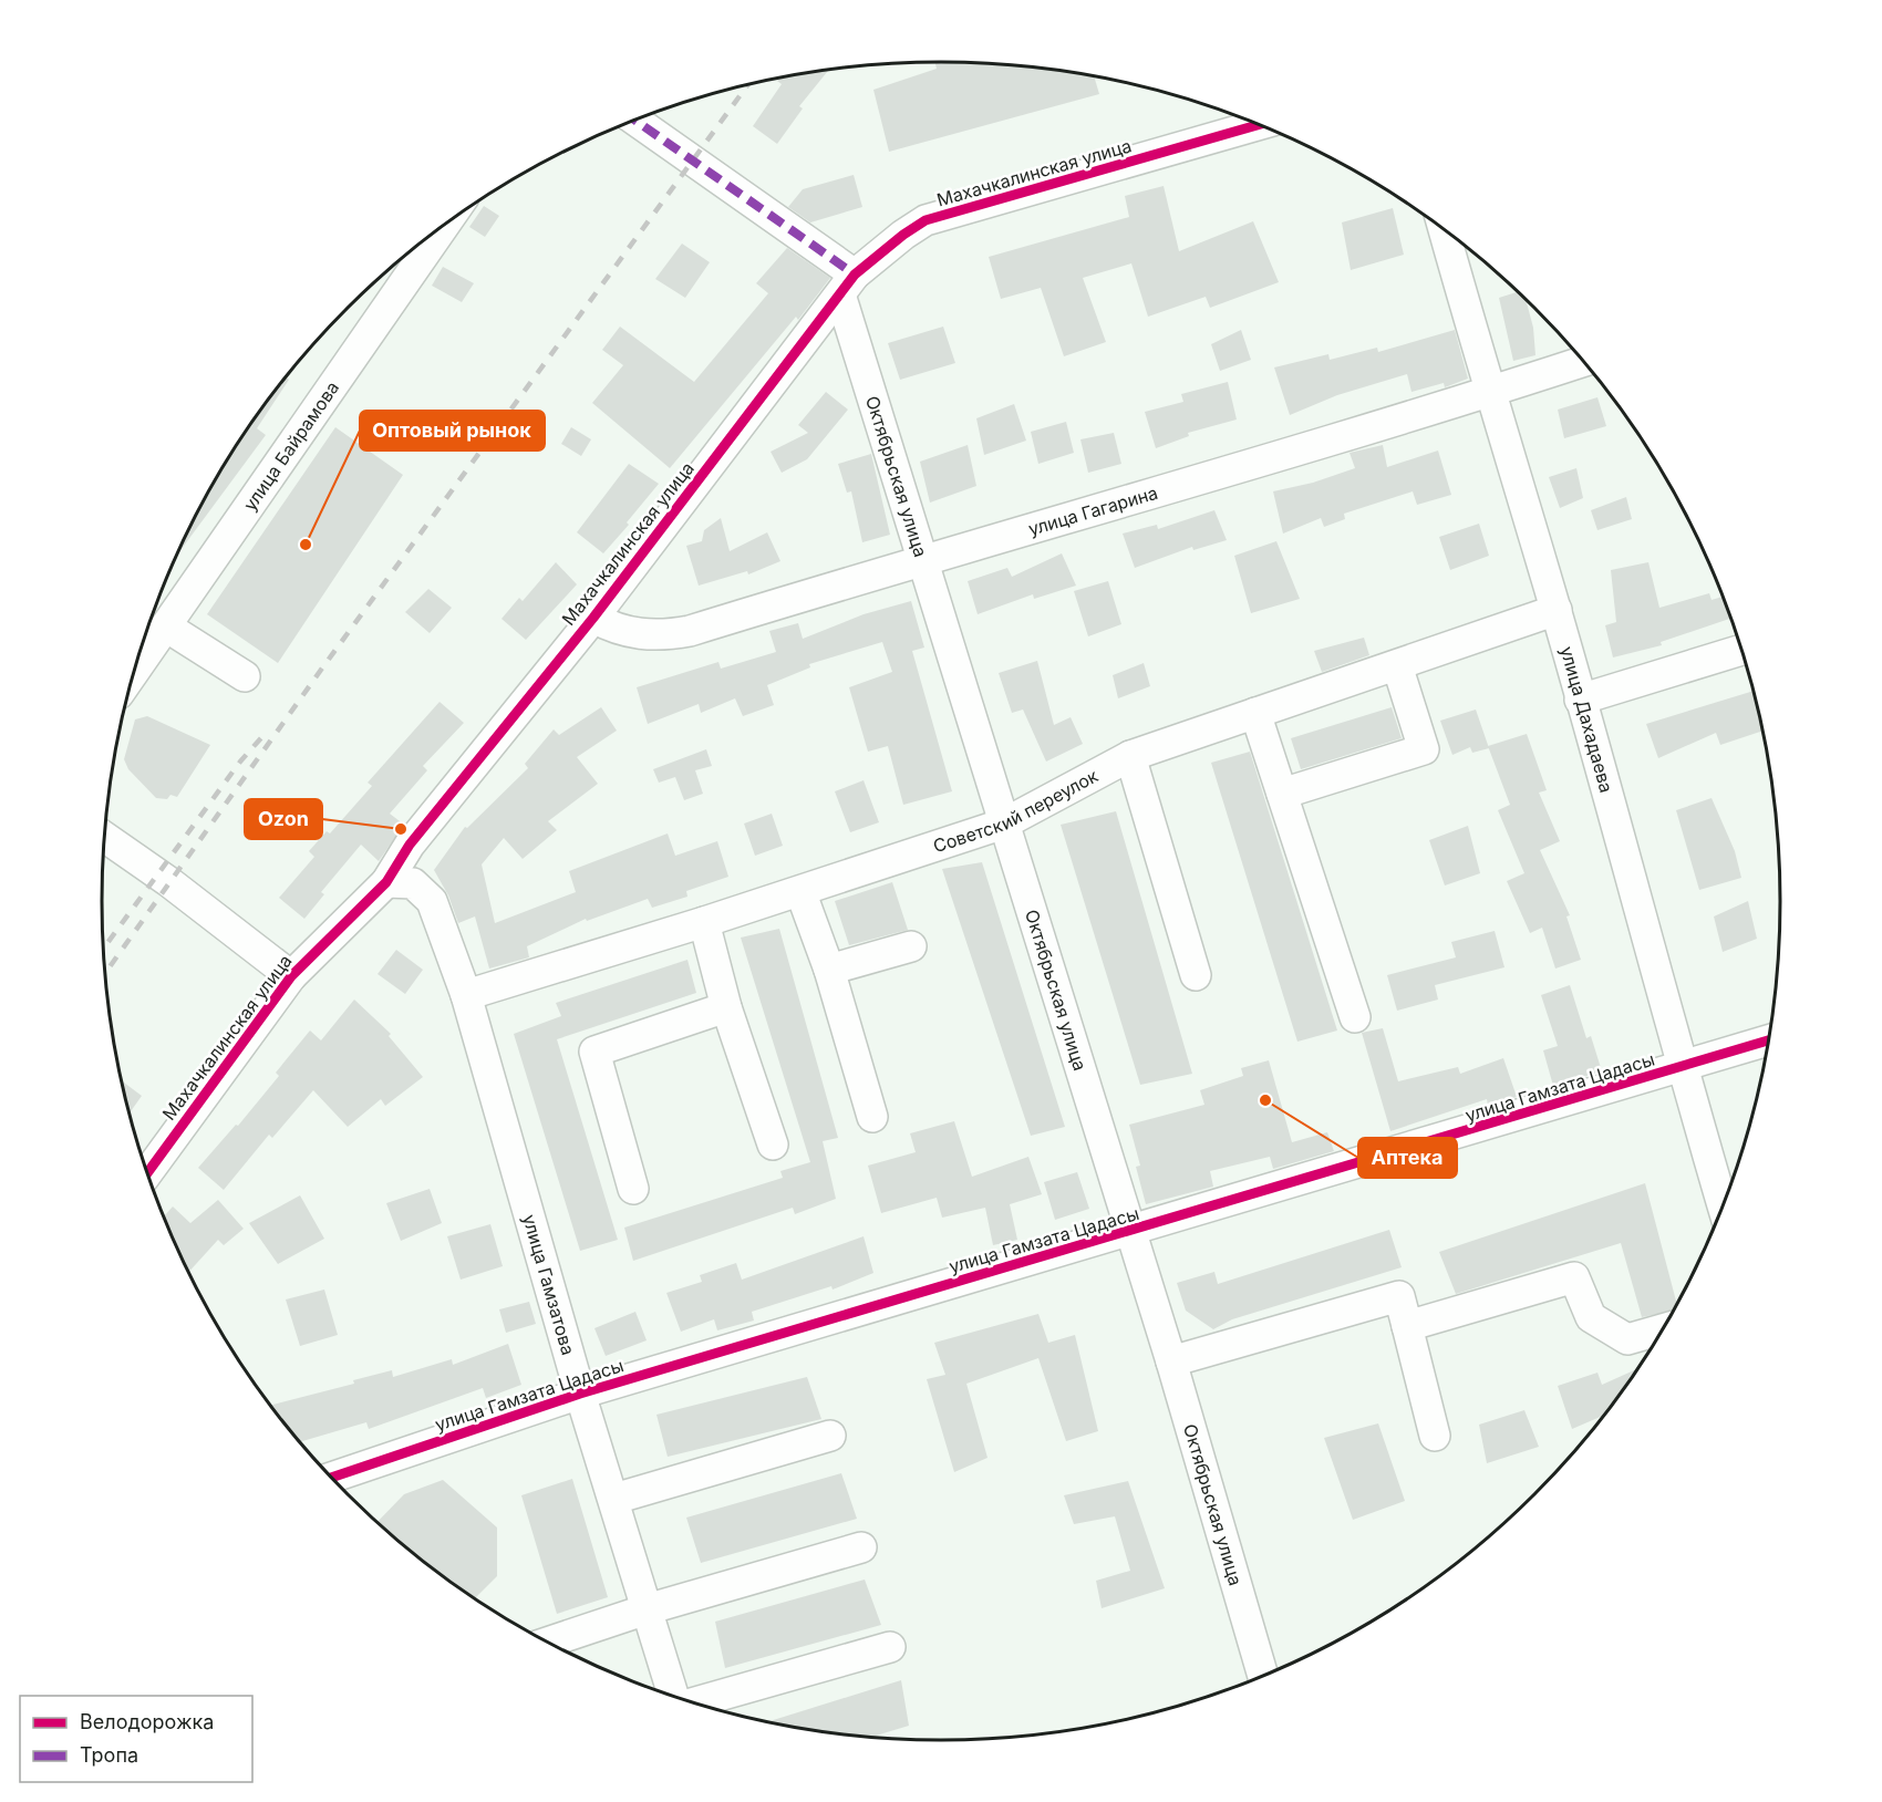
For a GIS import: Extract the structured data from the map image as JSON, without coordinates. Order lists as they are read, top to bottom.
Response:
{
  "streets": {
    "street": [
      "Махачкалинская улица",
      "улица Байрамова",
      "Октябрьская улица",
      "улица Гагарина",
      "улица Дахадаева",
      "Советский переулок",
      "улица Гамзата Цадасы",
      "улица Гамзатова"
    ]
  },
  "crossings": [
    ["Махачкалинская улица", "Октябрьская улица"],
    ["Махачкалинская улица", "улица Гагарина"],
    ["Махачкалинская улица", "улица Гамзатова"],
    ["Октябрьская улица", "улица Гагарина"],
    ["Октябрьская улица", "Советский переулок"],
    ["Октябрьская улица", "улица Гамзата Цадасы"],
    ["улица Гагарина", "улица Дахадаева"],
    ["улица Дахадаева", "Советский переулок"],
    ["улица Дахадаева", "улица Гамзата Цадасы"],
    ["Советский переулок", "улица Гамзатова"],
    ["улица Гамзата Цадасы", "улица Гамзатова"]
  ],
  "places": ["Оптовый рынок", "Ozon", "Аптека"],
  "legend": ["Велодорожка", "Тропа"]
}
